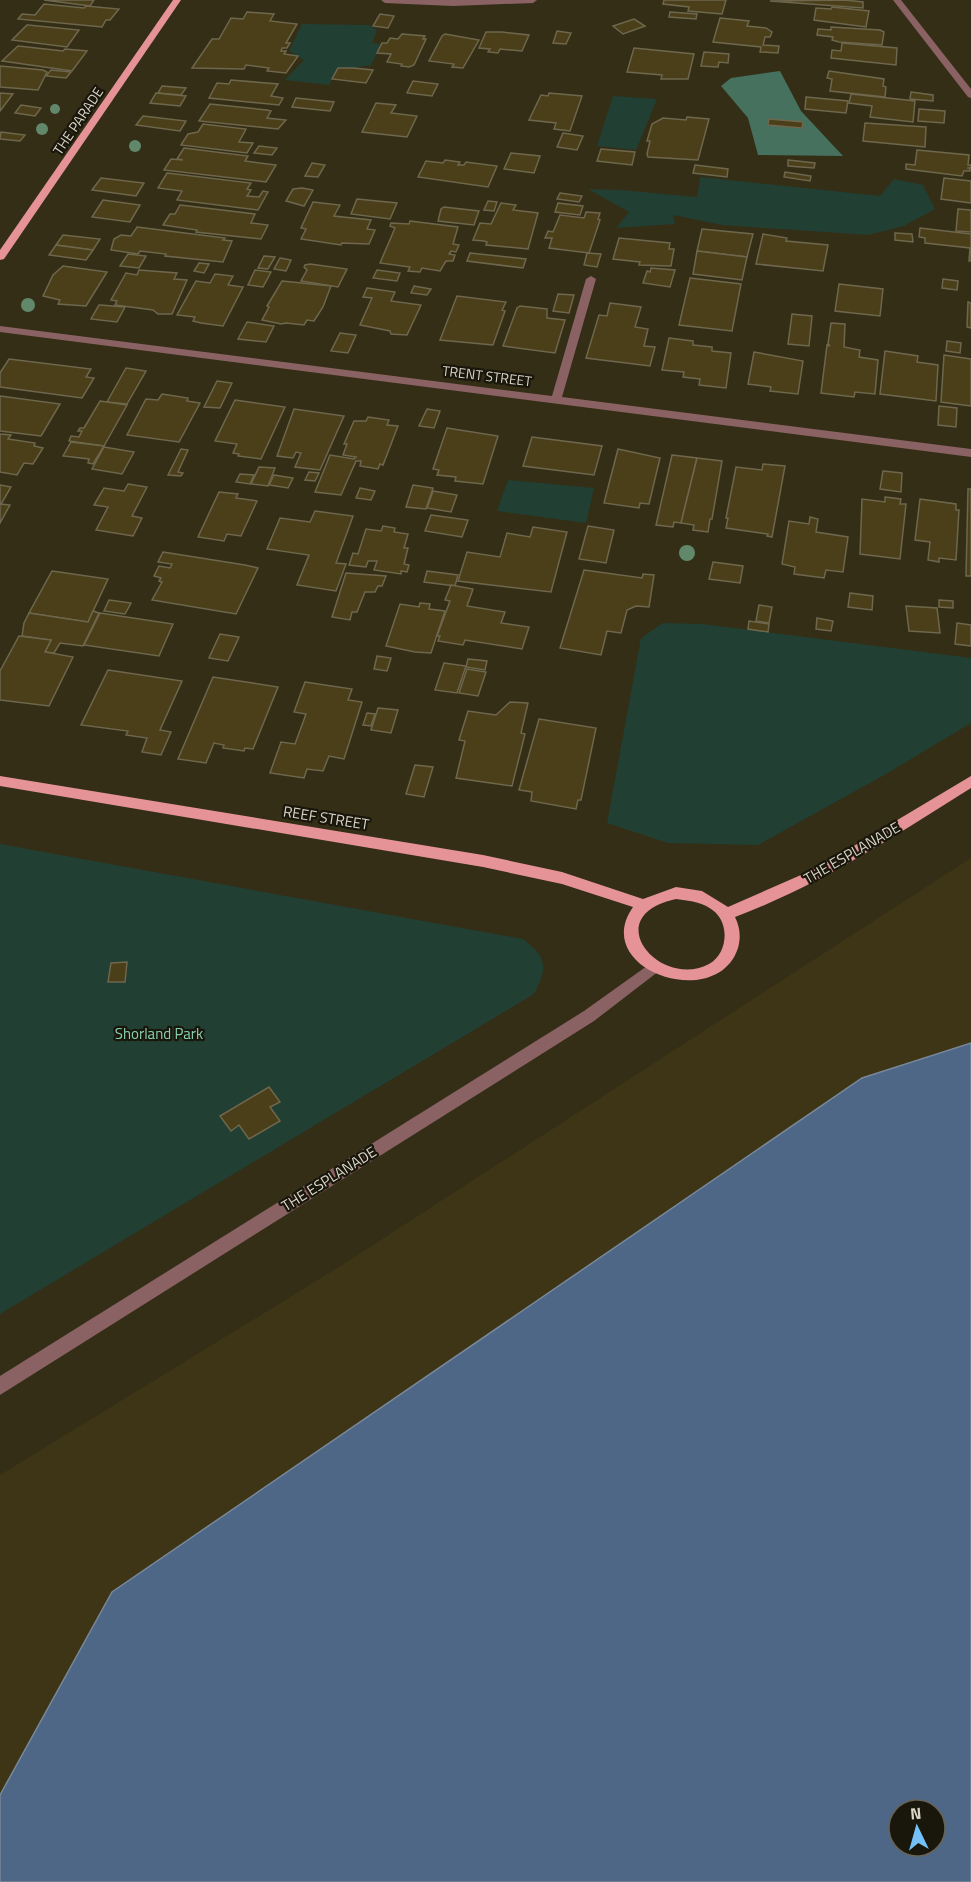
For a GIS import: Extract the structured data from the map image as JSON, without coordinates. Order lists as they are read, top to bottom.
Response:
{
  "streets": {
    "main road": ["THE PARADE", "REEF STREET", "THE ESPLANADE"],
    "street": ["TRENT STREET"]
  },
  "crossings": [
    ["REEF STREET", "THE ESPLANADE"]
  ],
  "parks": ["Shorland Park"],
  "north": "top"
}
